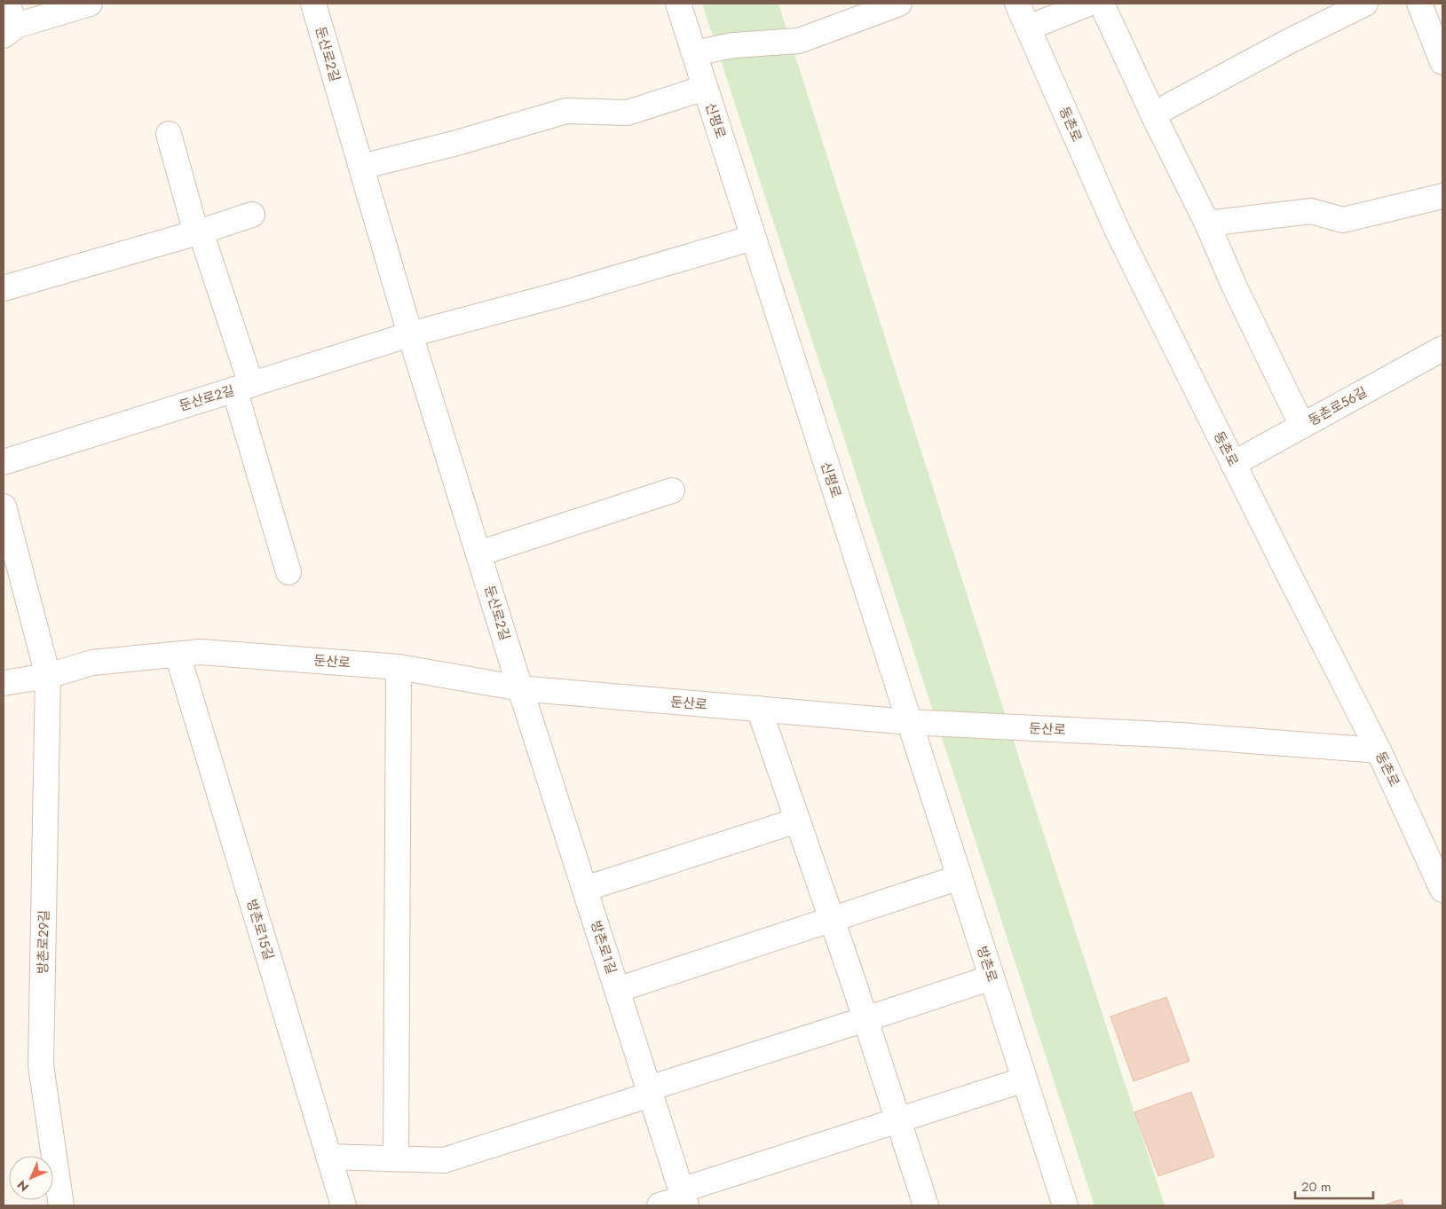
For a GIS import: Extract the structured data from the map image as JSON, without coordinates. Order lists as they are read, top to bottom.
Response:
{
  "streets": {
    "street": [
      "둔산로2길",
      "신평로",
      "동촌로",
      "동촌로56길",
      "둔산로",
      "방촌로15길",
      "방촌로29길",
      "방촌로1길",
      "방촌로"
    ]
  },
  "crossings": [
    ["둔산로2길", "신평로"],
    ["둔산로2길", "둔산로"],
    ["둔산로2길", "방촌로1길"],
    ["신평로", "둔산로"],
    ["신평로", "방촌로"],
    ["동촌로", "동촌로56길"],
    ["동촌로", "둔산로"],
    ["둔산로", "방촌로15길"],
    ["둔산로", "방촌로29길"],
    ["둔산로", "방촌로1길"],
    ["둔산로", "방촌로"]
  ],
  "scale_bar": "20 m",
  "north": "bottom left"
}
